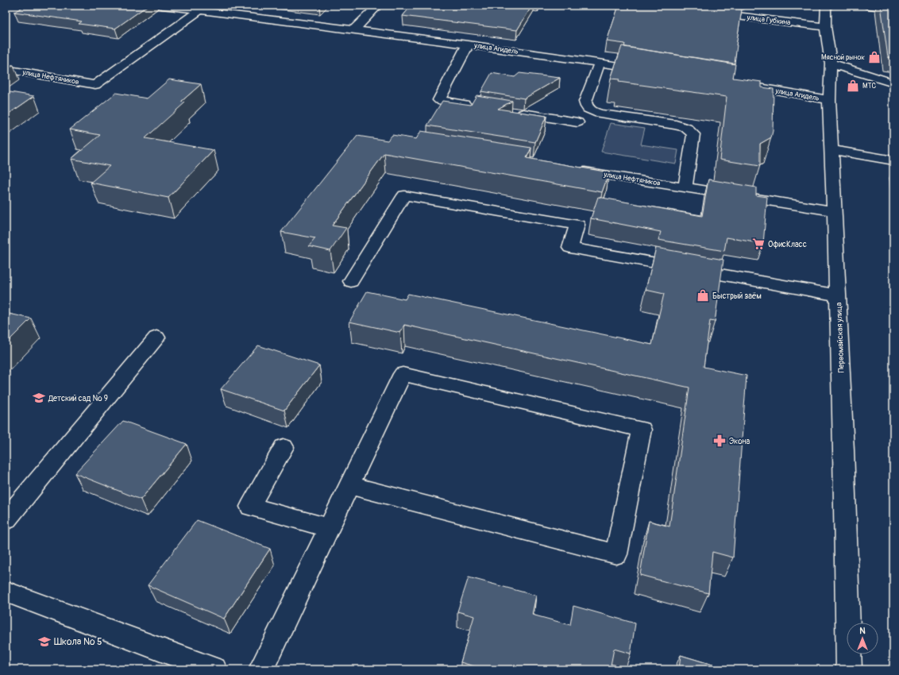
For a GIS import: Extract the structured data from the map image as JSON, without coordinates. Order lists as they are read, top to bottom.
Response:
{
  "streets": {
    "street": [
      "улица Губкина",
      "улица Агидель",
      "улица Нефтяников",
      "Первомайская улица"
    ]
  },
  "crossings": [
    ["улица Губкина", "Первомайская улица"],
    ["улица Агидель", "улица Нефтяников"],
    ["улица Агидель", "Первомайская улица"],
    ["улица Нефтяников", "Первомайская улица"]
  ],
  "places": {
    "shop": ["Мясной рынок", "МТС", "Быстрый заём"],
    "supermarket": ["ОфисКласс"],
    "school or university": ["Детский сад № 9", "Школа № 5"],
    "pharmacy": ["Экона"]
  },
  "north": "top"
}
